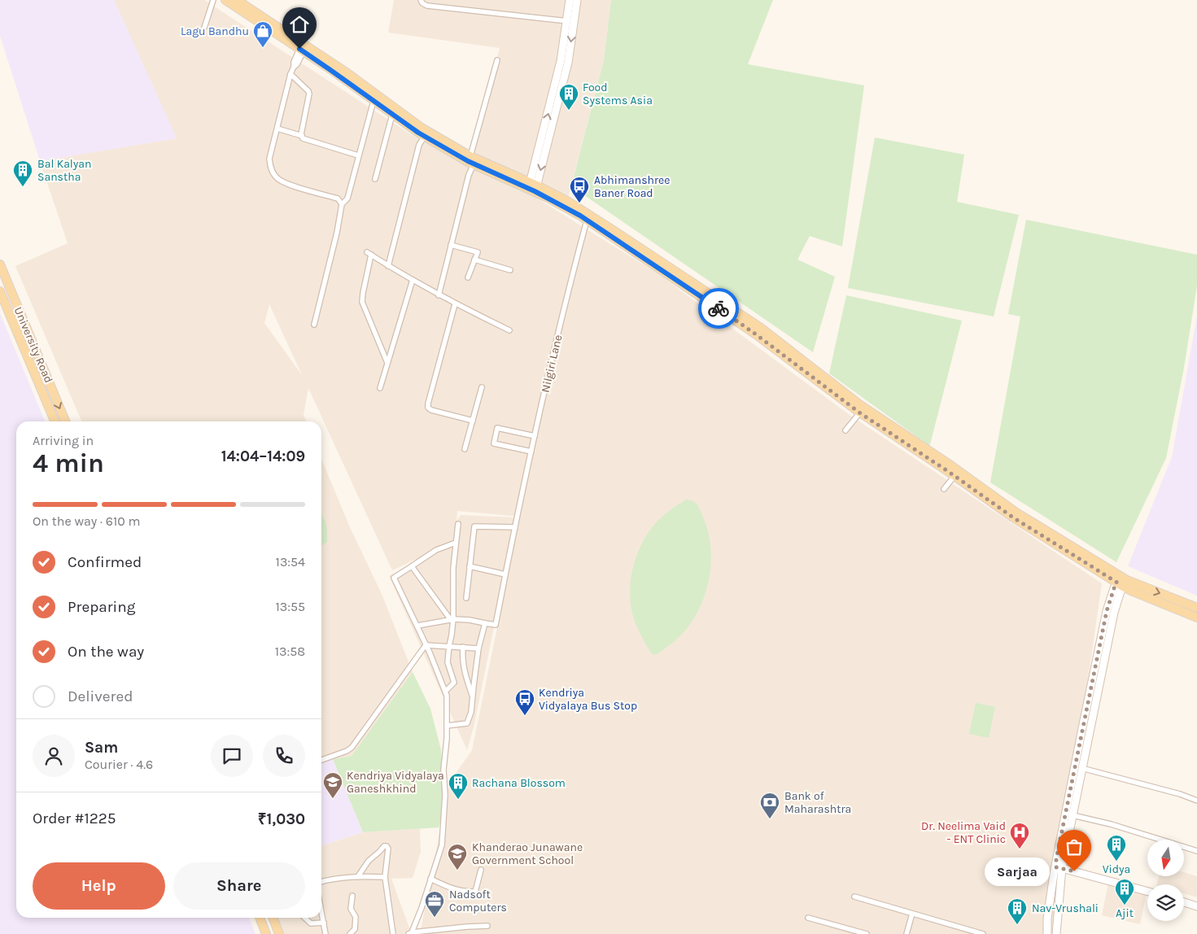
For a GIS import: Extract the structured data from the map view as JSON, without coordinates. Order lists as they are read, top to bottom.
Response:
{
  "streets": {
    "main road": ["University Road"],
    "street": ["Nilgiri Lane"]
  },
  "places": {
    "shop": ["Lagu Bandhu"],
    "building": [
      "Food Systems Asia",
      "Bal Kalyan Sanstha",
      "Rachana Blossom",
      "Vidya",
      "Ajit",
      "Nav-Vrushali"
    ],
    "bus stop": ["Abhimanshree Baner Road", "Kendriya Vidyalaya Bus Stop"],
    "school or university": ["Kendriya Vidyalaya Ganeshkhind", "Khanderao Junawane Government School"],
    "bank": ["Bank of Maharashtra"],
    "hospital": ["Dr. Neelima Vaid - ENT Clinic"],
    "other": ["Sarjaa"],
    "office": ["Nadsoft Computers"]
  },
  "north": "bottom",
  "page": {
    "heading": ["4 min", "Arriving in", "14:04–14:09"],
    "panel": [
      "Sam",
      "Courier · 4.6",
      "Order #1225",
      "₹1,030"
    ],
    "bar": "On the way · 610 m",
    "list": [
      ["Confirmed", "13:54"],
      ["Preparing", "13:55"],
      ["On the way", "13:58"],
      "Delivered"
    ],
    "buttons": ["Help", "Share"],
    "bubble": "Sarjaa"
  }
}
